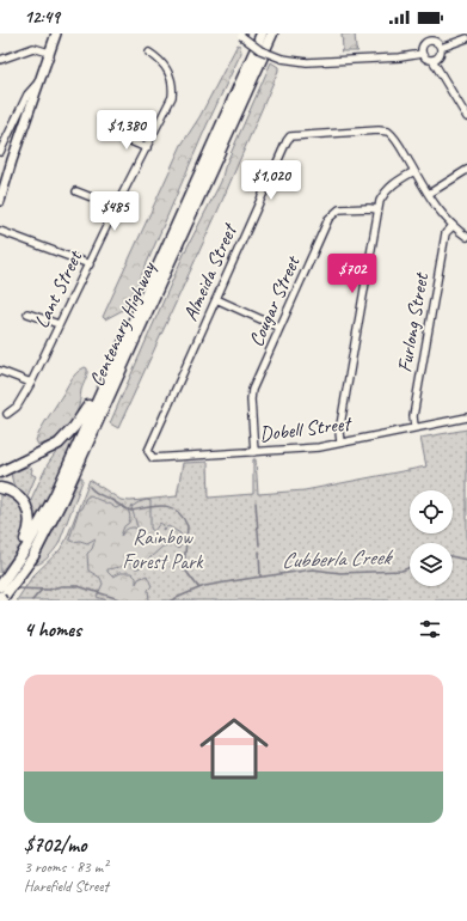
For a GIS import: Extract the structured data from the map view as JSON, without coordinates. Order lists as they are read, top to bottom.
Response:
{
  "streets": {
    "highway": ["Centenary Highway"],
    "street": [
      "Almeida Street",
      "Lant Street",
      "Cougar Street",
      "Furlong Street",
      "Dobell Street"
    ]
  },
  "crossings": [
    ["Almeida Street", "Furlong Street"],
    ["Almeida Street", "Dobell Street"],
    ["Cougar Street", "Dobell Street"],
    ["Furlong Street", "Dobell Street"]
  ],
  "water": ["Cubberla Creek"],
  "parks": ["Rainbow Forest Park"],
  "page": {
    "status": "12:49",
    "price": [
      "$1,380",
      "$1,020",
      "$485",
      "$702"
    ],
    "heading": "4 homes",
    "list": [
      {
        "name": "$702/mo",
        "note": "3 rooms · 83 m² · Harefield Street"
      }
    ]
  }
}
